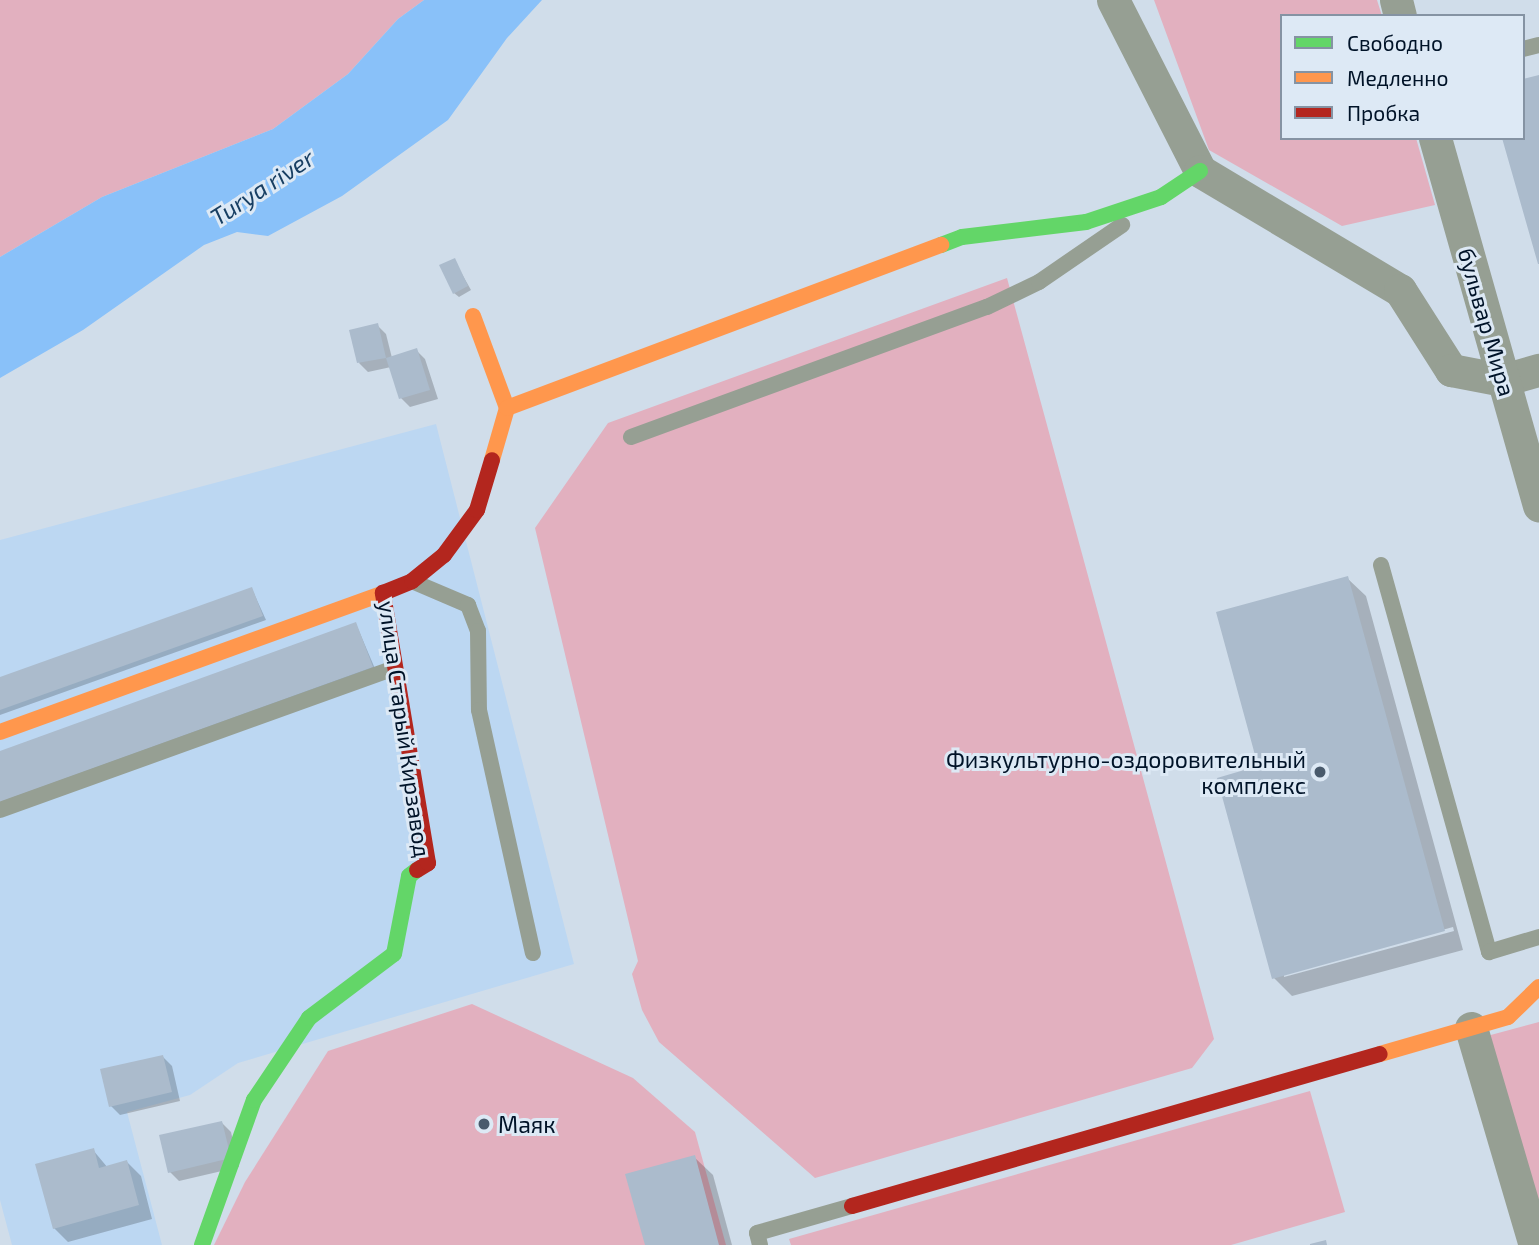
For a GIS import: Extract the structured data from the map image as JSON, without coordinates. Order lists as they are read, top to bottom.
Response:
{
  "streets": {
    "street": ["бульвар Мира", "улица Старый Кирзавод"]
  },
  "water": ["Turya river"],
  "places": ["Физкультурно-оздоровительный комплекс", "Маяк"],
  "legend": ["Свободно", "Медленно", "Пробка"]
}
